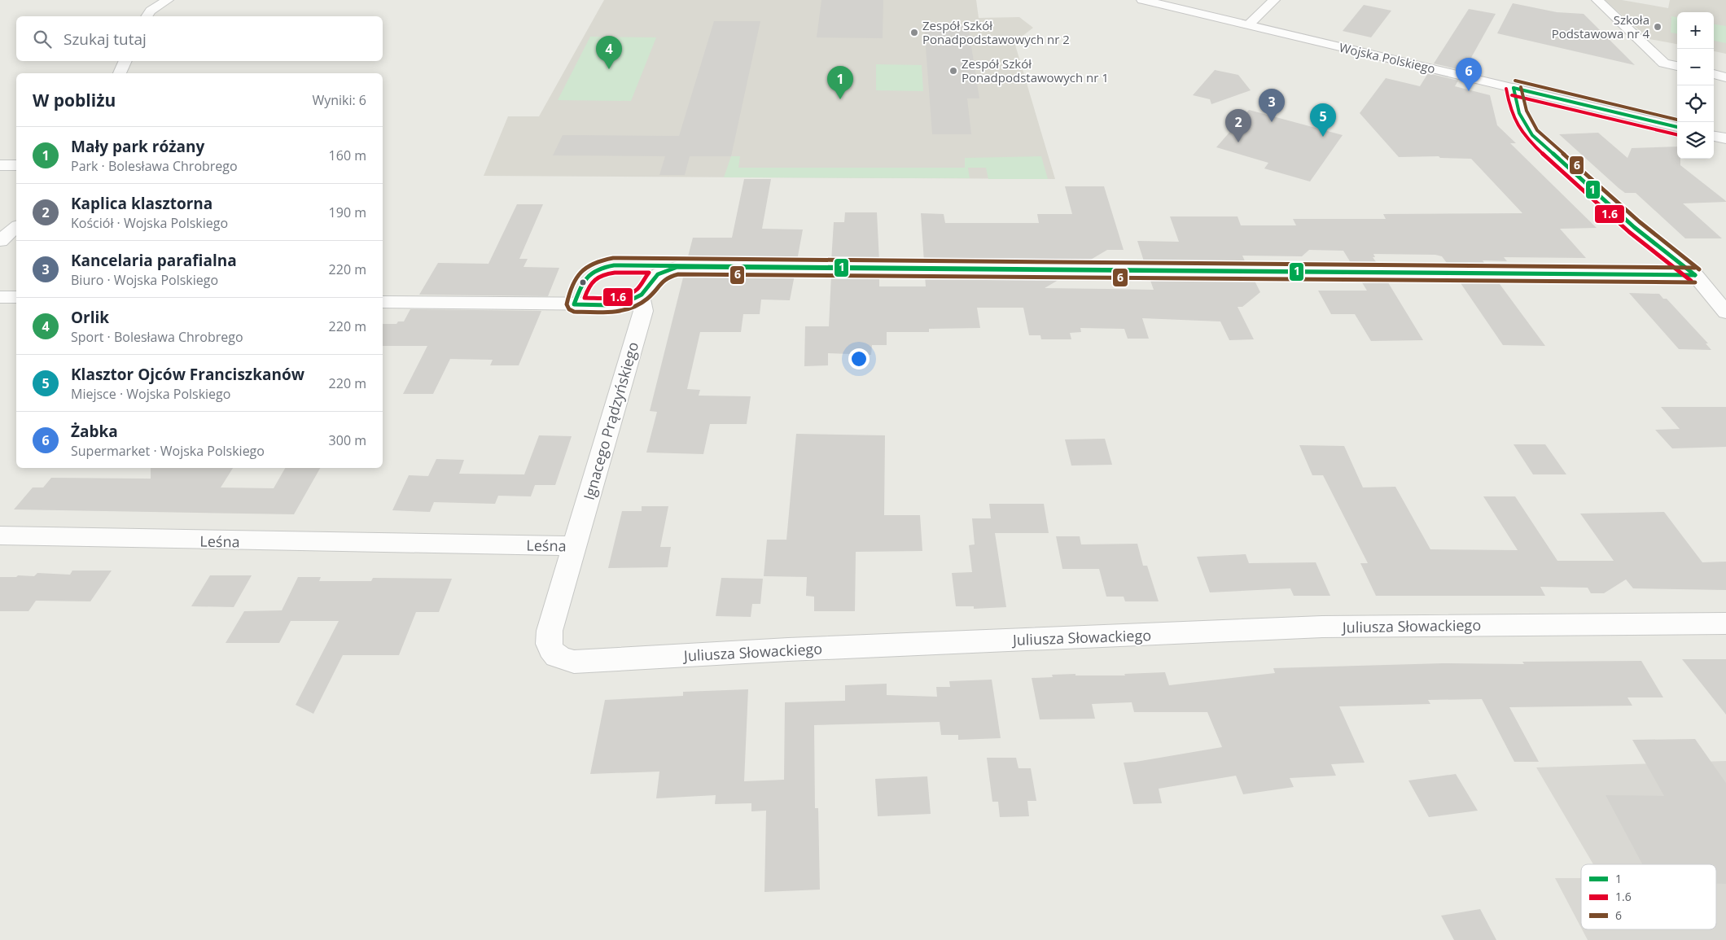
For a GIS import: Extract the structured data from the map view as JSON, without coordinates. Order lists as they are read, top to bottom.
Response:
{
  "streets": {
    "street": [
      "Wojska Polskiego",
      "Ignacego Prądzyńskiego",
      "Leśna",
      "Juliusza Słowackiego"
    ]
  },
  "crossings": [
    ["Ignacego Prądzyńskiego", "Leśna"],
    ["Ignacego Prądzyńskiego", "Juliusza Słowackiego"],
    ["Leśna", "Juliusza Słowackiego"]
  ],
  "places": ["Szkoła Podstawowa nr 4", "Zespół Szkół Ponadpodstawowych nr 2", "Zespół Szkół Ponadpodstawowych nr 1"],
  "lines": ["transit line 6", "transit line 1", "transit line 1.6"],
  "legend": ["1", "1.6", "6"],
  "page": {
    "map_buttons": ["+", "−"],
    "search": "Szukaj tutaj",
    "pins": [
      "4",
      "6",
      "1",
      "3",
      "5",
      "2"
    ],
    "heading": ["W pobliżu", "Wyniki: 6"],
    "list": [
      {
        "mark": "1",
        "name": "Mały park różany",
        "note": "Park · Bolesława Chrobrego",
        "value": "160 m"
      },
      {
        "mark": "2",
        "name": "Kaplica klasztorna",
        "note": "Kościół · Wojska Polskiego",
        "value": "190 m"
      },
      {
        "mark": "3",
        "name": "Kancelaria parafialna",
        "note": "Biuro · Wojska Polskiego",
        "value": "220 m"
      },
      {
        "mark": "4",
        "name": "Orlik",
        "note": "Sport · Bolesława Chrobrego",
        "value": "220 m"
      },
      {
        "mark": "5",
        "name": "Klasztor Ojców Franciszkanów",
        "note": "Miejsce · Wojska Polskiego",
        "value": "220 m"
      },
      {
        "mark": "6",
        "name": "Żabka",
        "note": "Supermarket · Wojska Polskiego",
        "value": "300 m"
      }
    ]
  }
}
